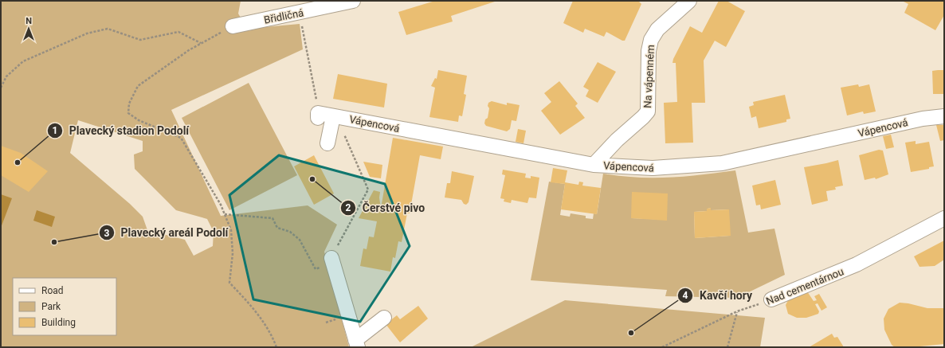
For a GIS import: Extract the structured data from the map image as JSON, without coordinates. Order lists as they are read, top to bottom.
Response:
{
  "streets": {
    "street": [
      "Břidličná",
      "Na vápenném",
      "Vápencová",
      "Nad cementárnou"
    ]
  },
  "crossings": [
    ["Na vápenném", "Vápencová"]
  ],
  "places": [
    "Plavecký stadion Podolí",
    "Čerstvé pivo",
    "Plavecký areál Podolí",
    "Kavčí hory"
  ],
  "legend": ["Road", "Park", "Building"],
  "north": "top"
}
